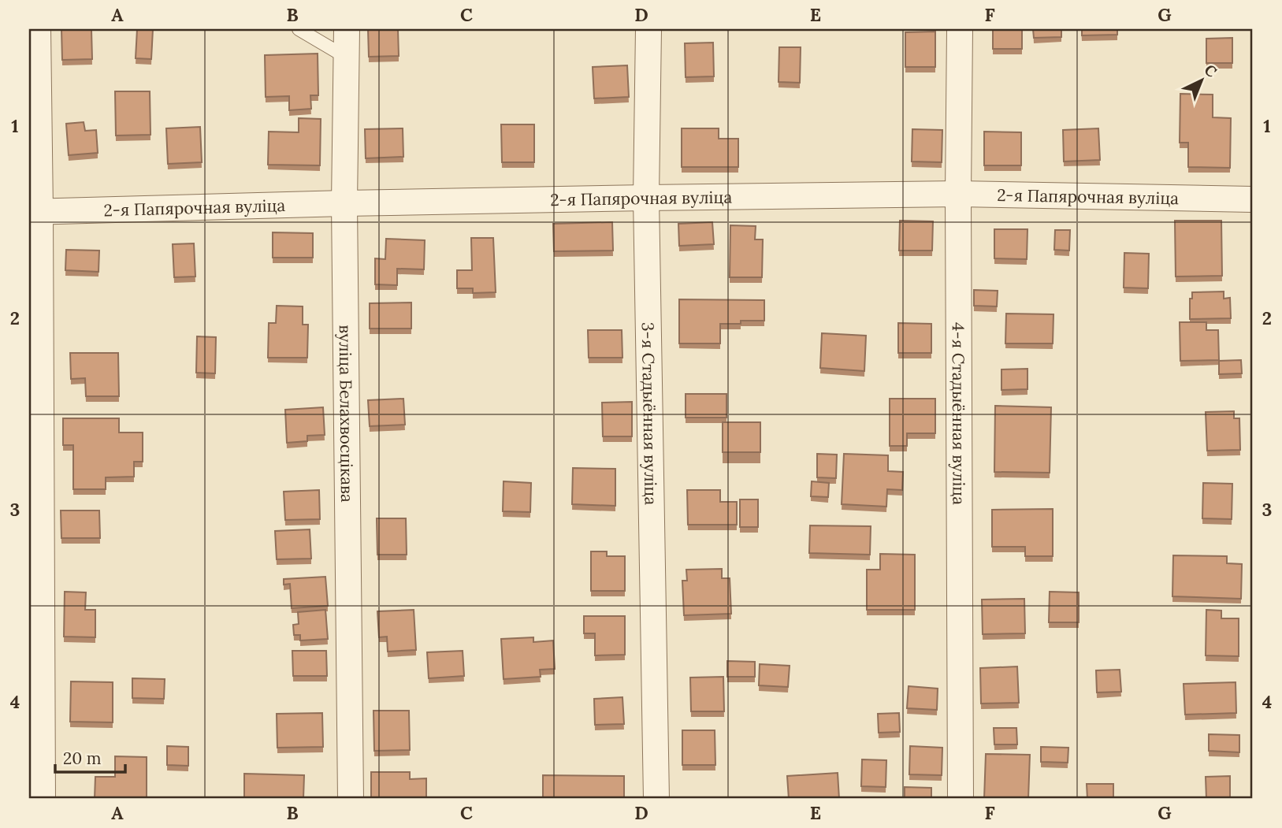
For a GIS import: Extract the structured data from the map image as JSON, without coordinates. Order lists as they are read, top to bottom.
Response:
{
  "streets": {
    "street": [
      "2-я Папярочная вуліца",
      "вуліца Белахвосцікава",
      "4-я Стадыённая вуліца",
      "3-я Стадыённая вуліца"
    ]
  },
  "crossings": [
    ["2-я Папярочная вуліца", "вуліца Белахвосцікава"],
    ["2-я Папярочная вуліца", "4-я Стадыённая вуліца"],
    ["2-я Папярочная вуліца", "3-я Стадыённая вуліца"]
  ],
  "scale_bar": "20 m",
  "north": "top right",
  "grid": {
    "columns": [
      "A",
      "B",
      "C",
      "D",
      "E",
      "F",
      "G"
    ],
    "rows": [
      "1",
      "2",
      "3",
      "4"
    ]
  }
}
